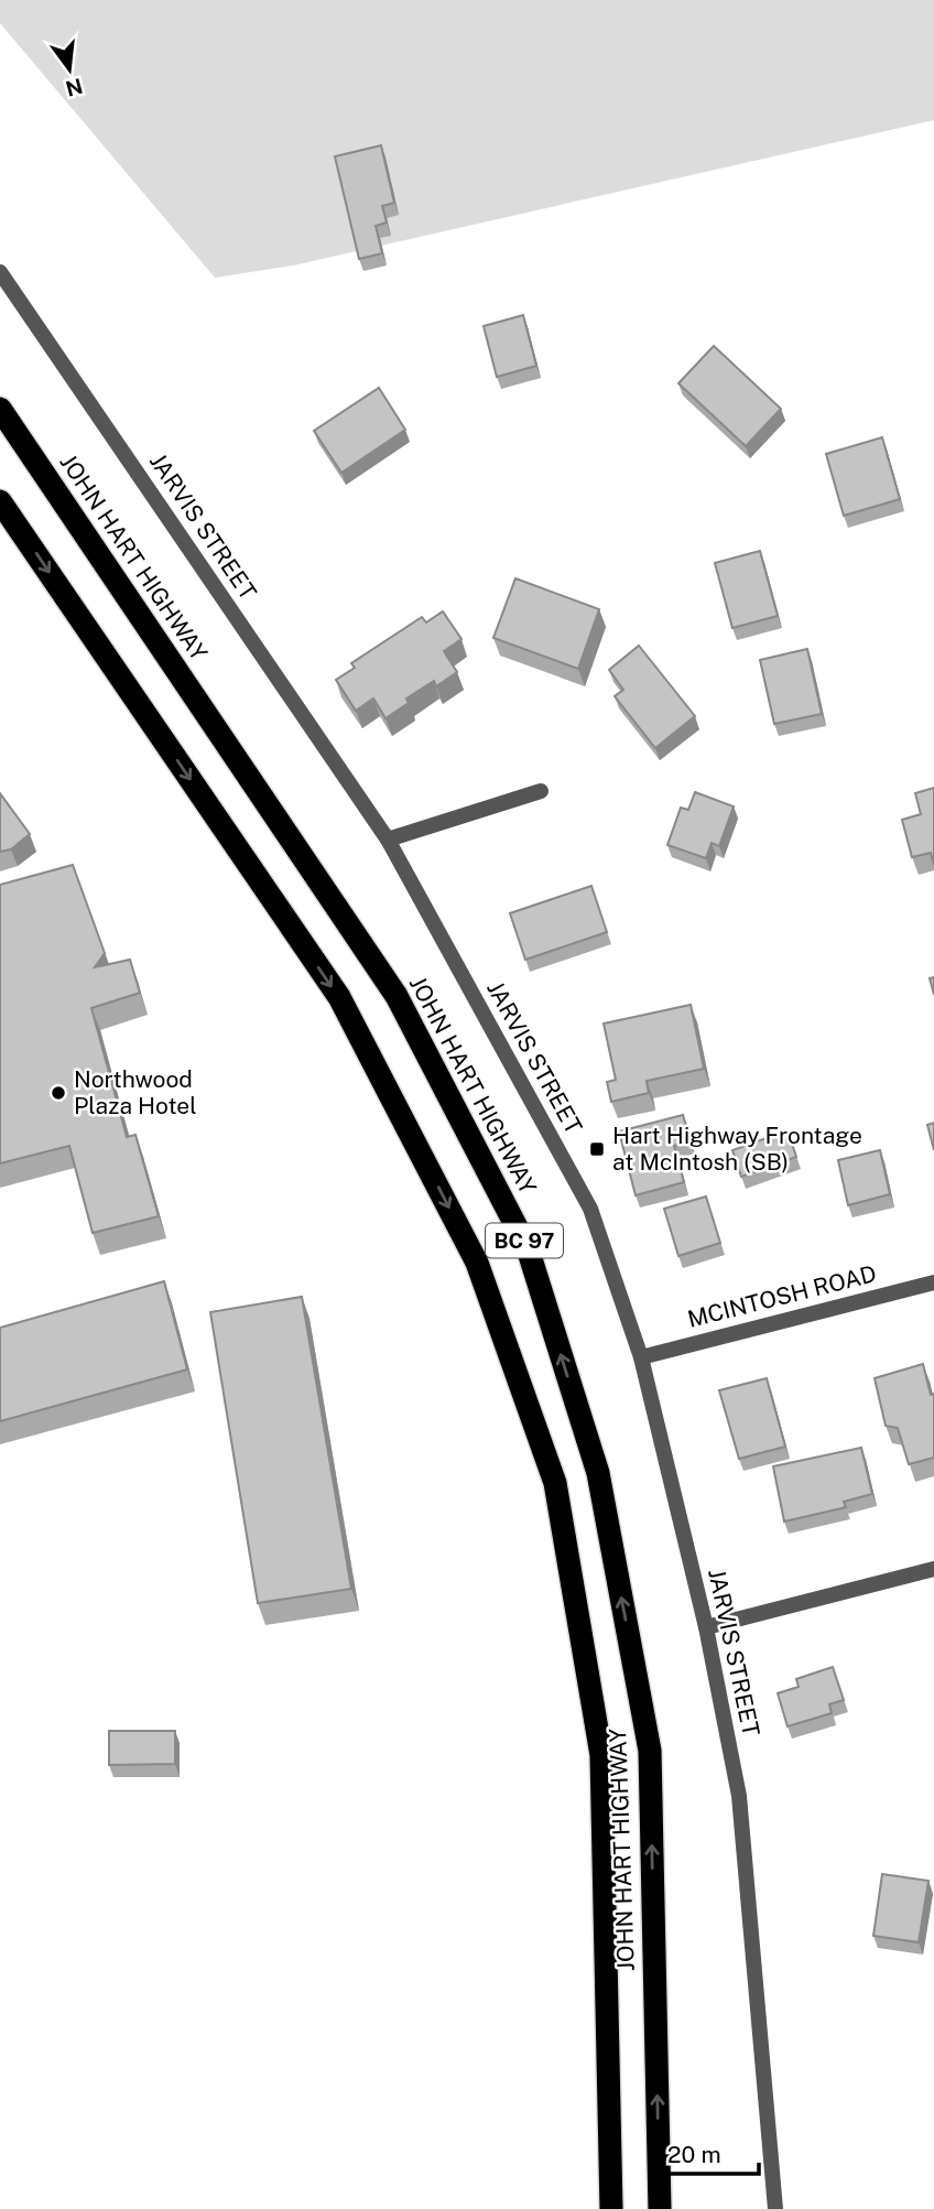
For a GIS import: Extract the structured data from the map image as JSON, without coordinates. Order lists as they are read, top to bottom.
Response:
{
  "streets": {
    "highway": ["JOHN HART HIGHWAY", "BC 97"],
    "street": ["JARVIS STREET", "MCINTOSH ROAD"]
  },
  "crossings": [
    ["JARVIS STREET", "MCINTOSH ROAD"]
  ],
  "places": {
    "other": ["Northwood Plaza Hotel"],
    "transit": ["Hart Highway Frontage at McIntosh (SB)"]
  },
  "scale_bar": "20 m",
  "north": "bottom"
}
